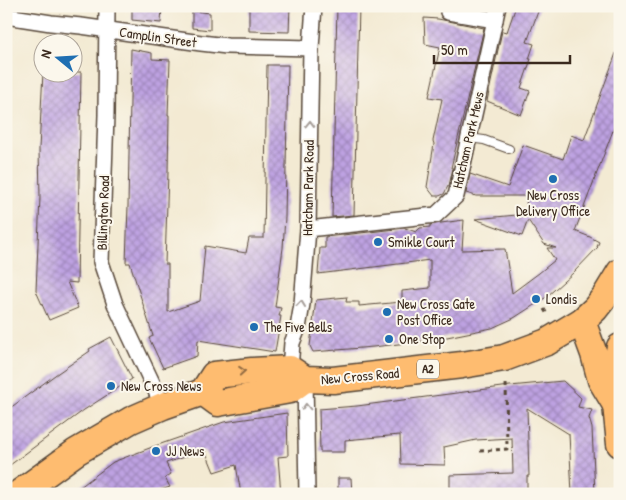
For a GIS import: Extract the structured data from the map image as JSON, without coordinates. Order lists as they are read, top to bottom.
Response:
{
  "streets": {
    "highway": ["A2", "New Cross Road"],
    "street": [
      "Camplin Street",
      "Hatcham Park Mews",
      "Hatcham Park Road",
      "Billington Road"
    ]
  },
  "crossings": [
    ["Camplin Street", "Hatcham Park Road"],
    ["Camplin Street", "Billington Road"],
    ["Hatcham Park Mews", "Hatcham Park Road"],
    ["Hatcham Park Road", "New Cross Road"],
    ["Billington Road", "New Cross Road"]
  ],
  "one_way": ["Hatcham Park Road"],
  "places": [
    "New Cross Delivery Office",
    "Smikle Court",
    "Londis",
    "New Cross Gate Post Office",
    "The Five Bells",
    "One Stop",
    "New Cross News",
    "JJ News"
  ],
  "scale_bar": "50 m",
  "north": "left"
}
